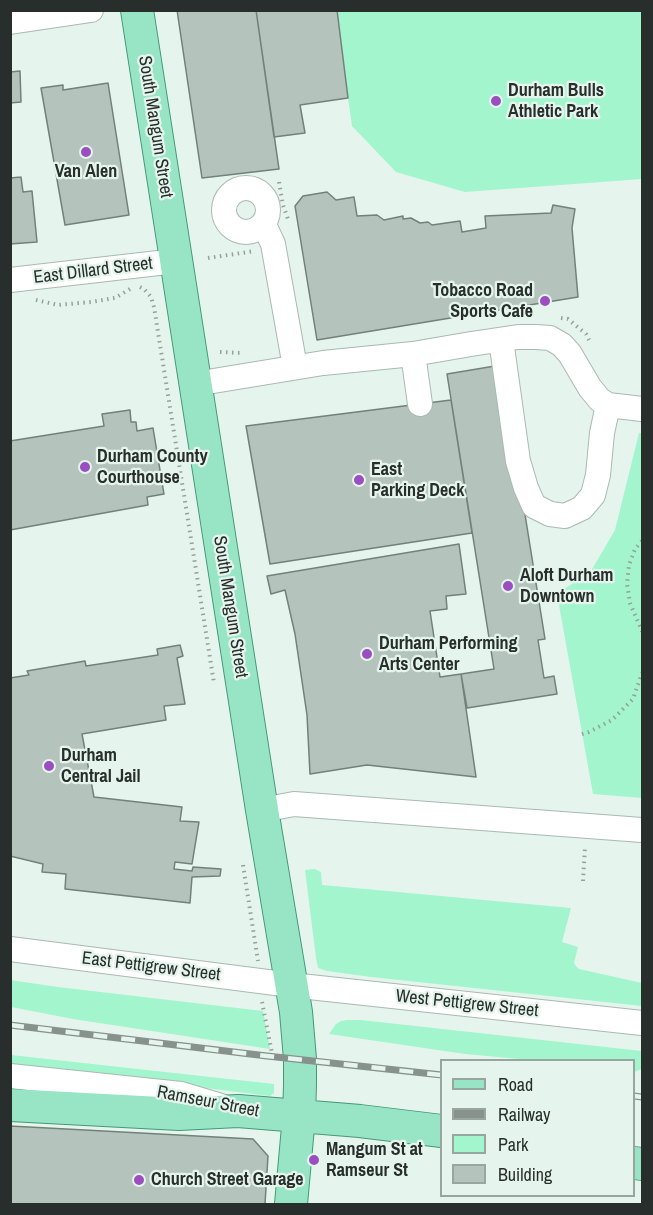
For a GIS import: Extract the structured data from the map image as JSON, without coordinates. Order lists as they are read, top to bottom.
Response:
{
  "streets": {
    "main road": ["South Mangum Street", "Ramseur Street"],
    "street": ["East Dillard Street", "East Pettigrew Street", "West Pettigrew Street"]
  },
  "crossings": [
    ["South Mangum Street", "East Dillard Street"],
    ["South Mangum Street", "East Pettigrew Street"],
    ["South Mangum Street", "West Pettigrew Street"],
    ["South Mangum Street", "Ramseur Street"],
    ["East Pettigrew Street", "West Pettigrew Street"]
  ],
  "places": [
    "Durham Bulls Athletic Park",
    "Van Alen",
    "Tobacco Road Sports Cafe",
    "Durham County Courthouse",
    "East Parking Deck",
    "Aloft Durham Downtown",
    "Durham Performing Arts Center",
    "Durham Central Jail",
    "Mangum St at Ramseur St",
    "Church Street Garage"
  ],
  "legend": [
    "Road",
    "Railway",
    "Park",
    "Building"
  ]
}
